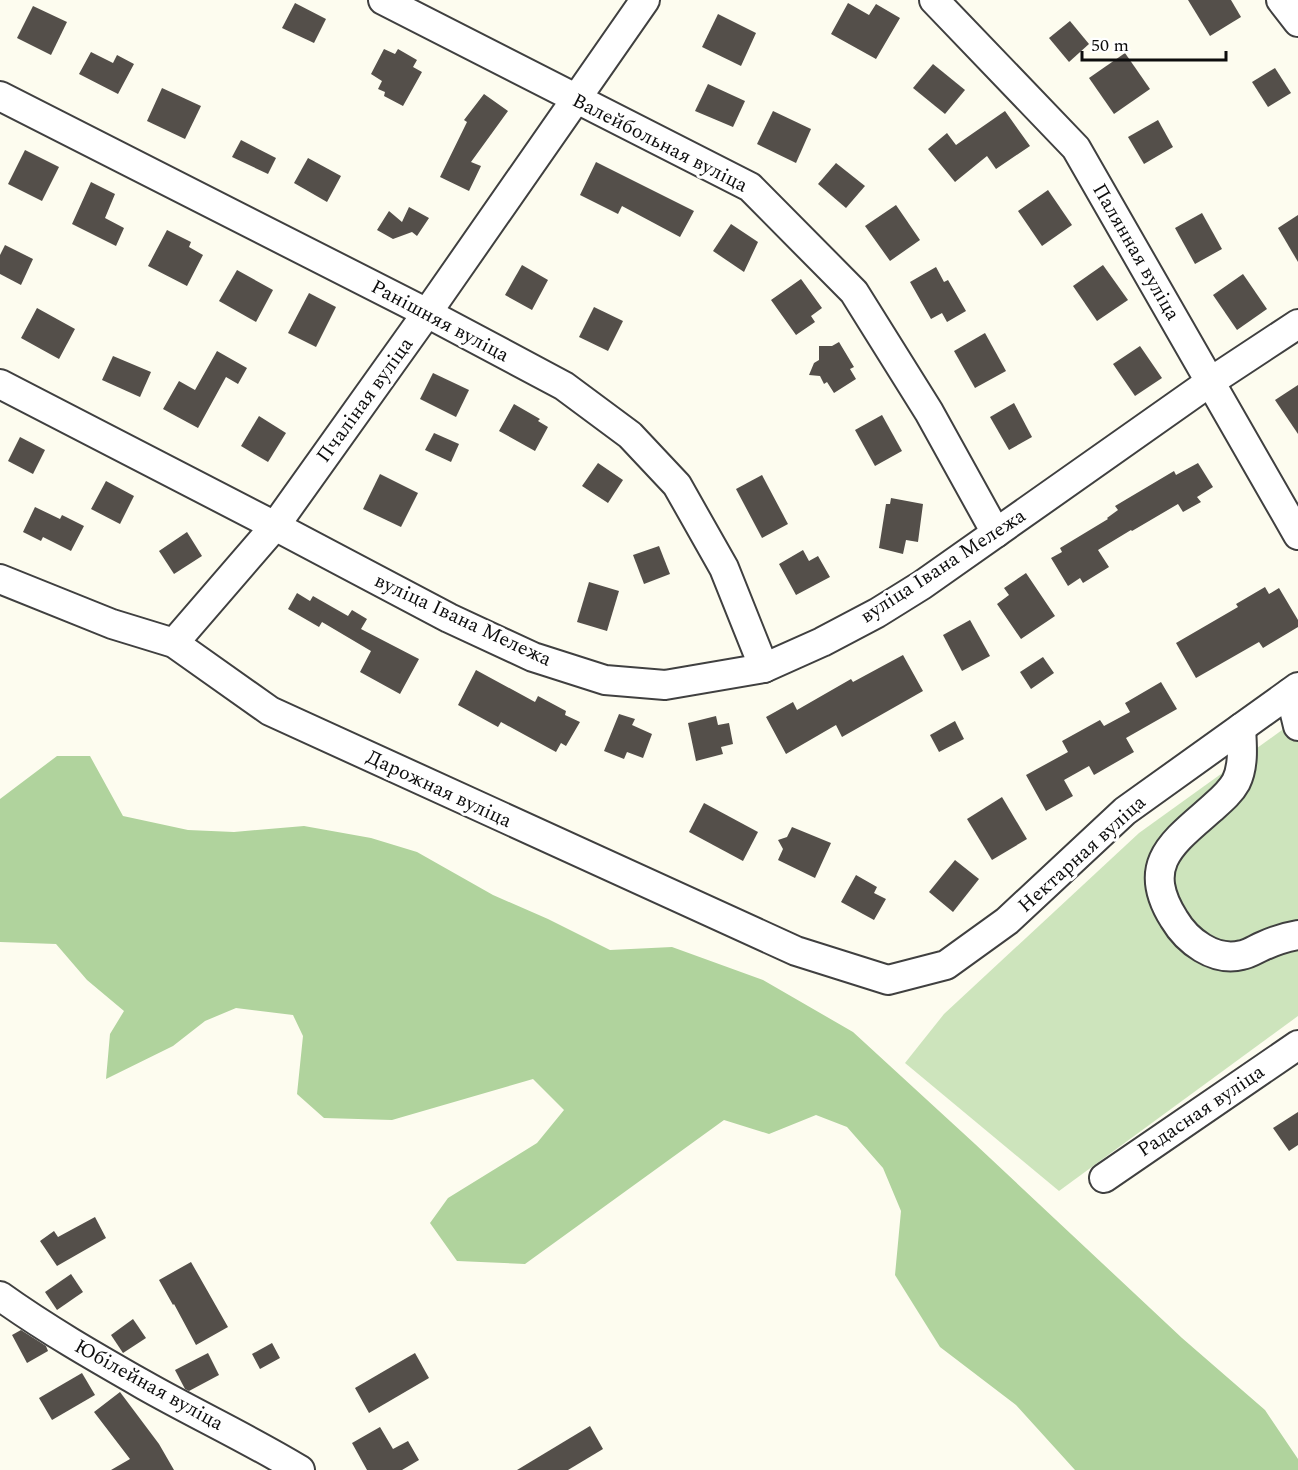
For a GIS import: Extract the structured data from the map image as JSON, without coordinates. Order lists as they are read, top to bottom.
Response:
{
  "streets": {
    "street": [
      "Валейбольная вуліца",
      "Палянная вуліца",
      "Ранішняя вуліца",
      "Пчаліная вуліца",
      "вуліца Івана Мележа",
      "Дарожная вуліца",
      "Нектарная вуліца",
      "Радасная вуліца",
      "Юбілейная вуліца"
    ]
  },
  "crossings": [
    ["Валейбольная вуліца", "Пчаліная вуліца"],
    ["Валейбольная вуліца", "вуліца Івана Мележа"],
    ["Палянная вуліца", "вуліца Івана Мележа"],
    ["Ранішняя вуліца", "Пчаліная вуліца"],
    ["Ранішняя вуліца", "вуліца Івана Мележа"],
    ["Пчаліная вуліца", "вуліца Івана Мележа"],
    ["Пчаліная вуліца", "Дарожная вуліца"],
    ["Дарожная вуліца", "Нектарная вуліца"]
  ],
  "scale_bar": "50 m"
}
